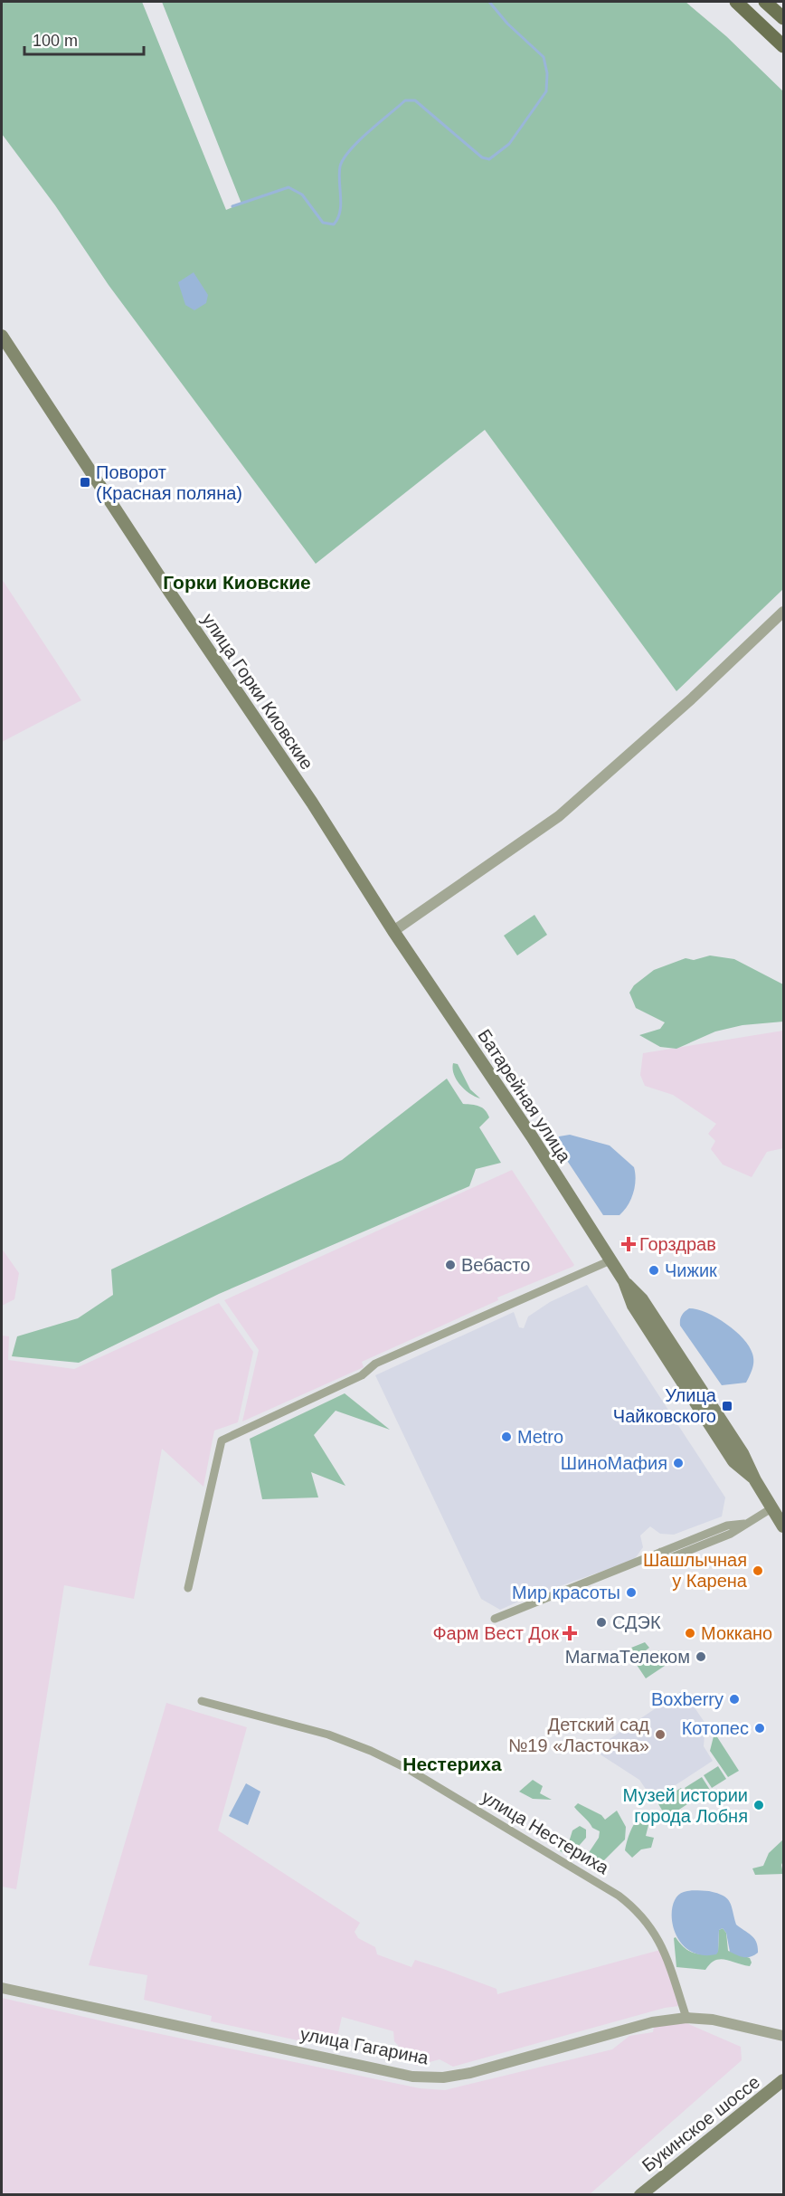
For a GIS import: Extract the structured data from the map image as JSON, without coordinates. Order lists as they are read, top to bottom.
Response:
{
  "streets": {
    "main road": ["улица Горки Киовские", "Батарейная улица", "Букинское шоссе"],
    "street": ["улица Нестериха", "улица Гагарина"]
  },
  "crossings": [
    ["улица Горки Киовские", "Батарейная улица"],
    ["улица Нестериха", "улица Гагарина"]
  ],
  "districts": ["Горки Киовские", "Нестериха"],
  "places": {
    "transit": ["Поворот (Красная поляна)", "Улица Чайковского"],
    "health": ["Горздрав", "Фарм Вест Док"],
    "other": [
      "Вебасто",
      "Чижик",
      "Metro",
      "ШиноМафия",
      "Шашлычная у Карена",
      "Мир красоты",
      "СДЭК",
      "Моккано",
      "МагмаТелеком",
      "Boxberry",
      "Котопес",
      "Детский сад №19 «Ласточка»",
      "Музей истории города Лобня"
    ]
  },
  "scale_bar": "100 m"
}
